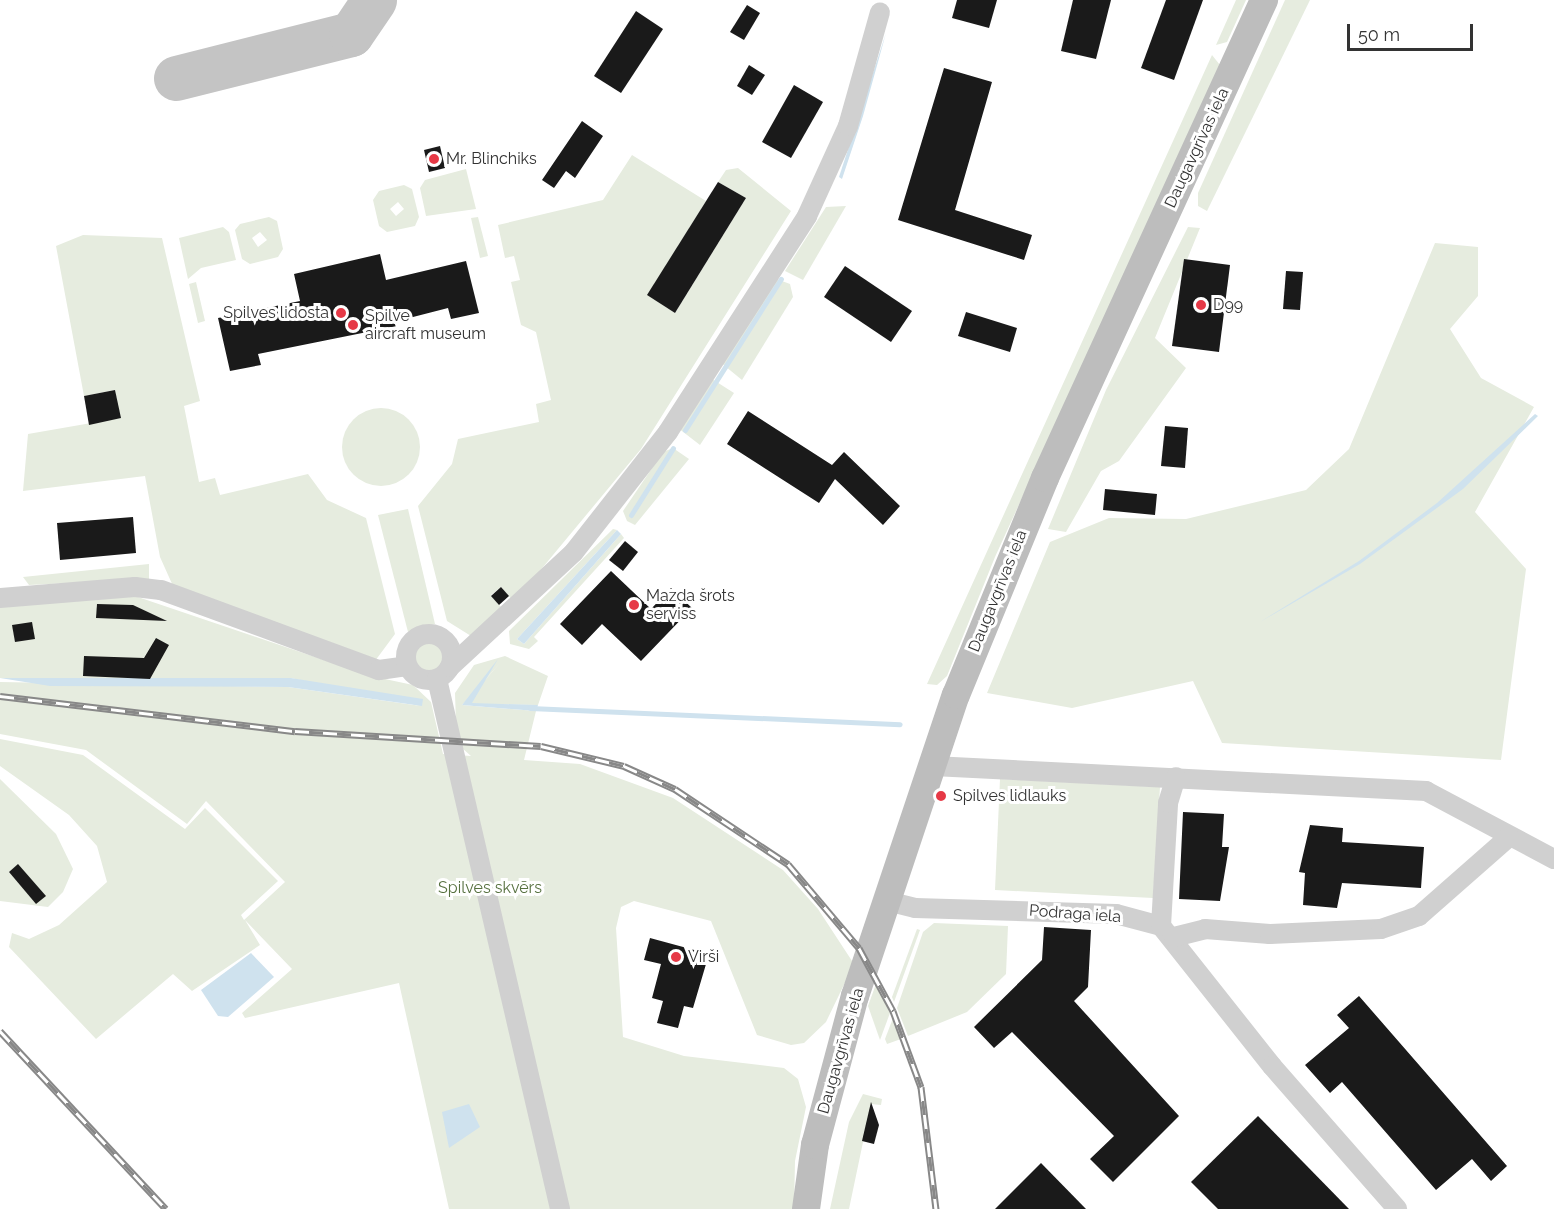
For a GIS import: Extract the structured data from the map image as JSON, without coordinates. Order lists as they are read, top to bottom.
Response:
{
  "streets": {
    "main road": ["Daugavgrīvas iela"],
    "street": ["Podraga iela"]
  },
  "crossings": [
    ["Daugavgrīvas iela", "Podraga iela"]
  ],
  "parks": ["Spilves skvērs"],
  "places": [
    "Mr. Blinchiks",
    "D99",
    "Spilves lidosta",
    "Spilve aircraft museum",
    "Mazda šrots serviss",
    "Spilves lidlauks",
    "Virši"
  ],
  "scale_bar": "50 m"
}
